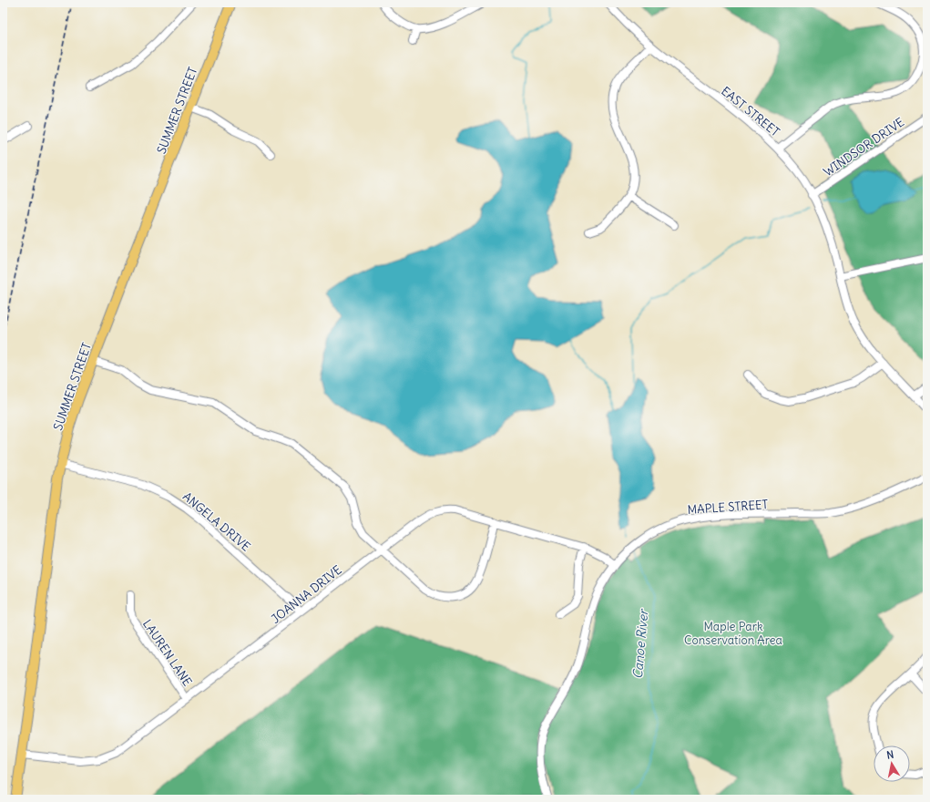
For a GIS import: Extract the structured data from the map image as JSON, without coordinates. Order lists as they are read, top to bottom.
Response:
{
  "streets": {
    "main road": ["SUMMER STREET"],
    "street": [
      "EAST STREET",
      "WINDSOR DRIVE",
      "MAPLE STREET",
      "ANGELA DRIVE",
      "JOANNA DRIVE",
      "LAUREN LANE"
    ]
  },
  "crossings": [
    ["SUMMER STREET", "ANGELA DRIVE"],
    ["SUMMER STREET", "JOANNA DRIVE"],
    ["EAST STREET", "WINDSOR DRIVE"],
    ["MAPLE STREET", "JOANNA DRIVE"],
    ["ANGELA DRIVE", "JOANNA DRIVE"],
    ["JOANNA DRIVE", "LAUREN LANE"]
  ],
  "water": ["Canoe River"],
  "parks": ["Maple Park Conservation Area"],
  "north": "top"
}
